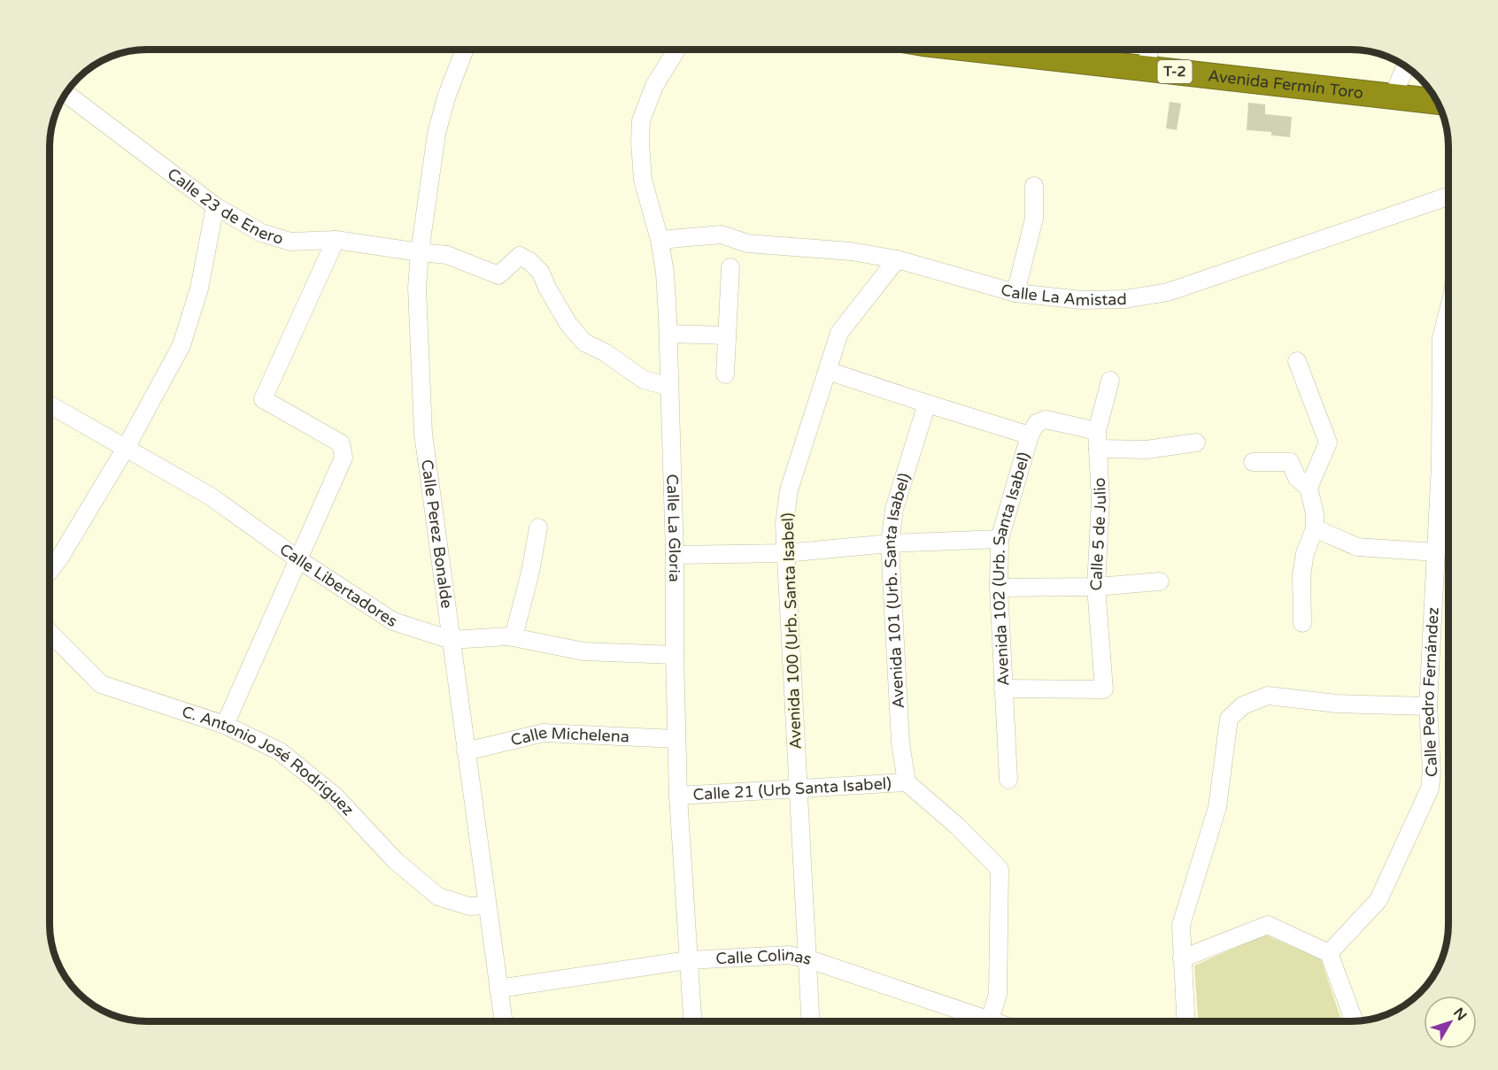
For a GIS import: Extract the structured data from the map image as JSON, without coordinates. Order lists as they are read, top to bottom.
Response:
{
  "streets": {
    "highway": ["T-2", "Avenida Fermín Toro"],
    "street": [
      "Calle 23 de Enero",
      "Calle La Amistad",
      "Calle La Gloria",
      "Calle Perez Bonalde",
      "Calle 5 de Julio",
      "Avenida 102 (Urb. Santa Isabel)",
      "Calle Libertadores",
      "Avenida 101 (Urb. Santa Isabel)",
      "Avenida 100 (Urb. Santa Isabel)",
      "Calle Pedro Fernández",
      "Calle Michelena",
      "C. Antonio José Rodriguez",
      "Calle 21 (Urb Santa Isabel)",
      "Calle Colinas"
    ]
  },
  "crossings": [
    ["Calle 23 de Enero", "Calle La Gloria"],
    ["Calle 23 de Enero", "Calle Perez Bonalde"],
    ["Calle La Amistad", "Calle La Gloria"],
    ["Calle La Amistad", "Avenida 100 (Urb. Santa Isabel)"],
    ["Calle La Gloria", "Calle Libertadores"],
    ["Calle La Gloria", "Calle Michelena"],
    ["Calle La Gloria", "Calle 21 (Urb Santa Isabel)"],
    ["Calle La Gloria", "Calle Colinas"],
    ["Calle Perez Bonalde", "Calle Libertadores"],
    ["Calle Perez Bonalde", "Calle Michelena"],
    ["Calle Perez Bonalde", "C. Antonio José Rodriguez"],
    ["Calle Perez Bonalde", "Calle Colinas"],
    ["Calle 5 de Julio", "Avenida 102 (Urb. Santa Isabel)"],
    ["Avenida 101 (Urb. Santa Isabel)", "Calle 21 (Urb Santa Isabel)"],
    ["Avenida 100 (Urb. Santa Isabel)", "Calle 21 (Urb Santa Isabel)"],
    ["Avenida 100 (Urb. Santa Isabel)", "Calle Colinas"]
  ],
  "north": "top right"
}
